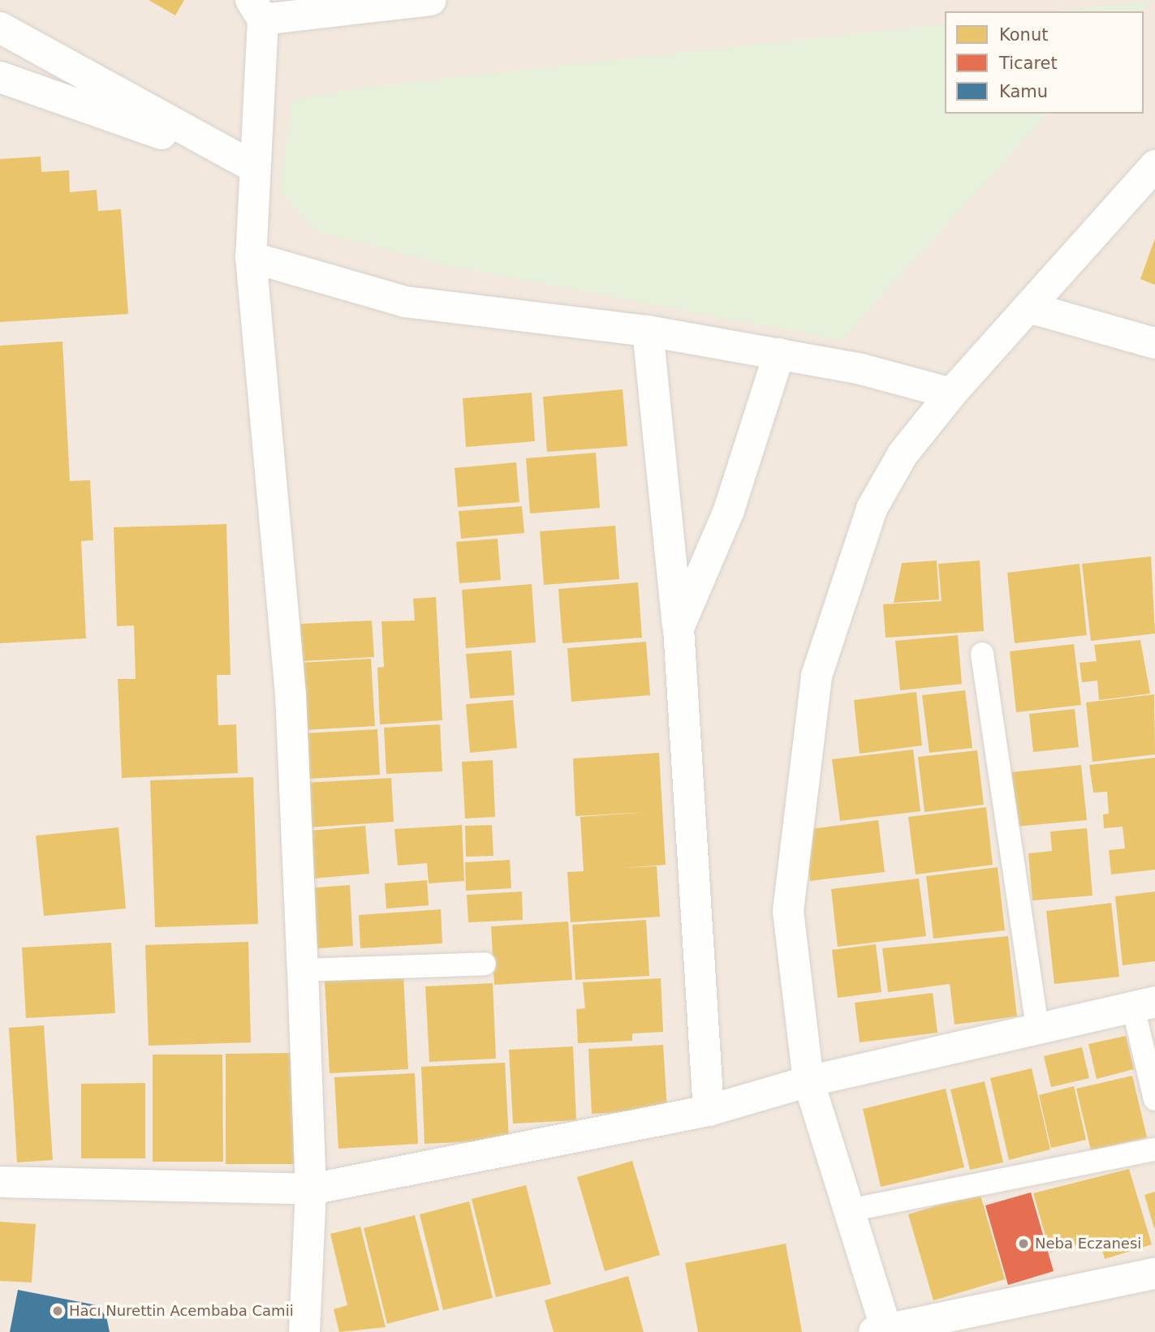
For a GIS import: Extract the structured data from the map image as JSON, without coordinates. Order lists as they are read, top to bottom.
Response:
{
  "places": ["Neba Eczanesi", "Hacı Nurettin Acembaba Camii"],
  "legend": ["Konut", "Ticaret", "Kamu"]
}
